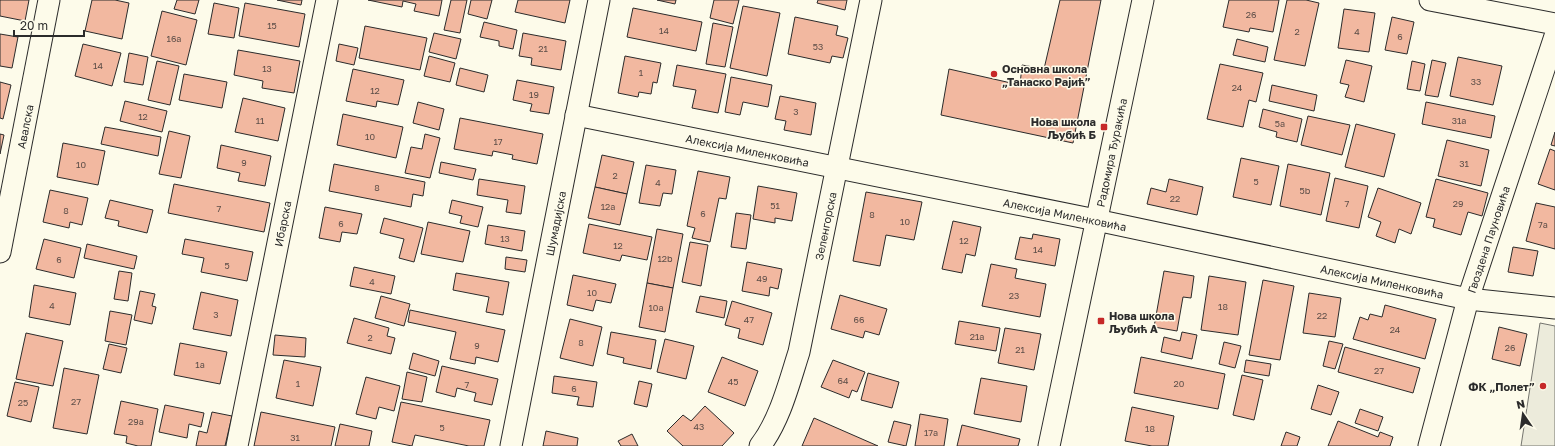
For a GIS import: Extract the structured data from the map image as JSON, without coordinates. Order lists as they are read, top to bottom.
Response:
{
  "streets": {
    "street": [
      "Авалска",
      "Алексија Миленковића",
      "Радомира Ђуракића",
      "Ибарска",
      "Шумадијска",
      "Зеленгорска",
      "Гвоздена Пауновића"
    ]
  },
  "crossings": [
    ["Алексија Миленковића", "Радомира Ђуракића"],
    ["Алексија Миленковића", "Шумадијска"],
    ["Алексија Миленковића", "Зеленгорска"],
    ["Алексија Миленковића", "Гвоздена Пауновића"]
  ],
  "places": {
    "other": ["Основна школа „Танаско Рајић”", "ФК „Полет”"],
    "transit": ["Нова школа Љубић Б", "Нова школа Љубић А"]
  },
  "house_numbers": [
    "26",
    "15",
    "14",
    "2",
    "4",
    "6",
    "16a",
    "53",
    "21",
    "14",
    "13",
    "1",
    "33",
    "24",
    "12",
    "19",
    "3",
    "12",
    "11",
    "31a",
    "5a",
    "10",
    "17",
    "9",
    "31",
    "10",
    "2",
    "5",
    "4",
    "8",
    "5b",
    "22",
    "7",
    "29",
    "51",
    "12a",
    "7",
    "8",
    "6",
    "8",
    "10",
    "6",
    "7a",
    "13",
    "12",
    "12",
    "14",
    "12b",
    "6",
    "5",
    "49",
    "4",
    "10",
    "23",
    "4",
    "18",
    "10a",
    "3",
    "22",
    "47",
    "66",
    "24",
    "21a",
    "2",
    "8",
    "9",
    "26",
    "21",
    "1a",
    "27",
    "64",
    "45",
    "1",
    "20",
    "7",
    "6",
    "27",
    "25",
    "29a",
    "43",
    "5",
    "18",
    "17a",
    "31"
  ],
  "scale_bar": "20 m",
  "north": "top"
}
